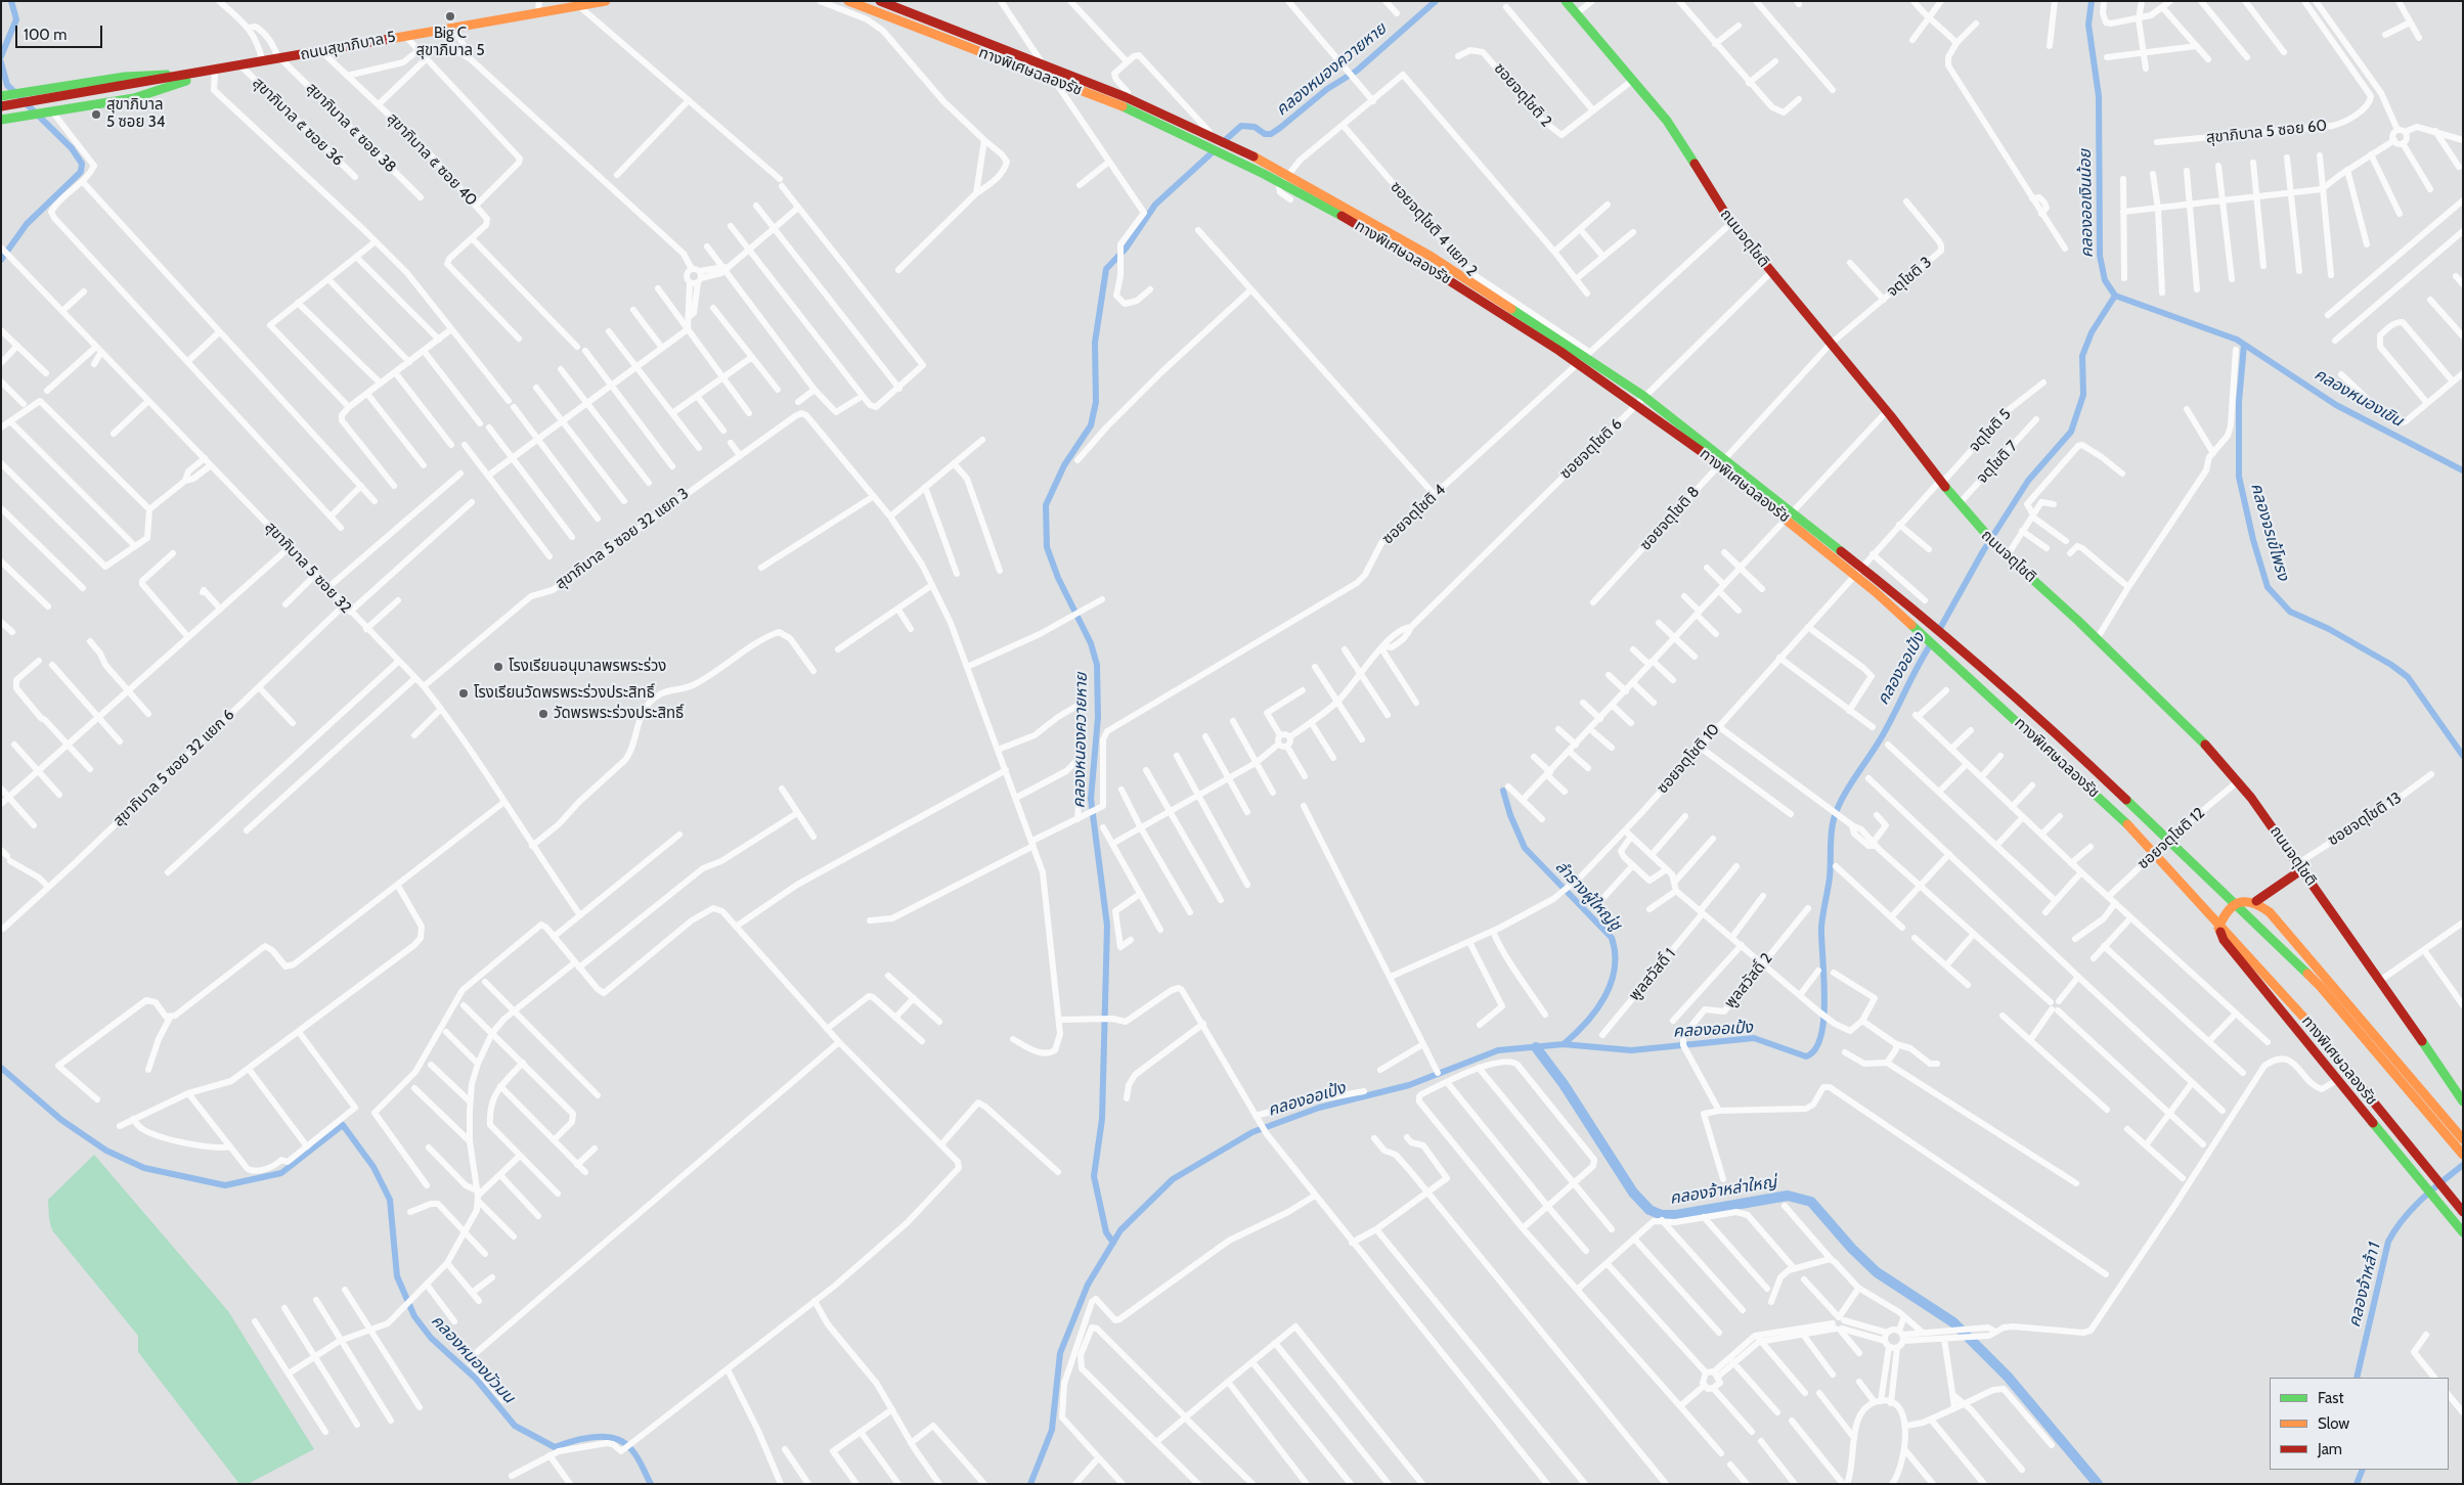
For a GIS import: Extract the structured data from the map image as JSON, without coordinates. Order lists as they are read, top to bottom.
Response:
{
  "streets": {
    "main road": ["ถนนสุขาภิบาล 5", "ทางพิเศษฉลองรัช", "ถนนจตุโชติ"],
    "street": [
      "ซอยจตุโชติ 2",
      "สุขาภิบาล ๕ ซอย 36",
      "สุขาภิบาล ๕ ซอย 38",
      "สุขาภิบาล 5 ซอย 60",
      "สุขาภิบาล ๕ ซอย 40",
      "ซอยจตุโชติ 4 แยก 2",
      "จตุโชติ 3",
      "จตุโชติ 5",
      "ซอยจตุโชติ 6",
      "จตุโชติ 7",
      "ซอยจตุโชติ 4",
      "ซอยจตุโชติ 8",
      "สุขาภิบาล 5 ซอย 32 แยก 3",
      "สุขาภิบาล 5 ซอย 32",
      "ซอยจตุโชติ 10",
      "สุขาภิบาล 5 ซอย 32 แยก 6",
      "ซอยจตุโชติ 13",
      "ซอยจตุโชติ 12",
      "พูลสวัสดิ์ 1",
      "พูลสวัสดิ์ 2"
    ]
  },
  "crossings": [
    ["ถนนสุขาภิบาล 5", "สุขาภิบาล ๕ ซอย 36"],
    ["ถนนสุขาภิบาล 5", "สุขาภิบาล ๕ ซอย 38"],
    ["ถนนสุขาภิบาล 5", "สุขาภิบาล ๕ ซอย 40"],
    ["ซอยจตุโชติ 2", "ถนนจตุโชติ"],
    ["ซอยจตุโชติ 4 แยก 2", "ซอยจตุโชติ 4"],
    ["ถนนจตุโชติ", "จตุโชติ 3"],
    ["ถนนจตุโชติ", "จตุโชติ 5"],
    ["ถนนจตุโชติ", "ซอยจตุโชติ 6"],
    ["ถนนจตุโชติ", "จตุโชติ 7"],
    ["ถนนจตุโชติ", "ซอยจตุโชติ 4"],
    ["ถนนจตุโชติ", "ซอยจตุโชติ 8"],
    ["ถนนจตุโชติ", "ซอยจตุโชติ 10"],
    ["ถนนจตุโชติ", "ซอยจตุโชติ 13"],
    ["ถนนจตุโชติ", "ซอยจตุโชติ 12"],
    ["จตุโชติ 3", "ซอยจตุโชติ 8"],
    ["จตุโชติ 5", "ซอยจตุโชติ 10"],
    ["สุขาภิบาล 5 ซอย 32 แยก 3", "สุขาภิบาล 5 ซอย 32"],
    ["สุขาภิบาล 5 ซอย 32", "สุขาภิบาล 5 ซอย 32 แยก 6"]
  ],
  "water": [
    "คลองหนองควายหาย",
    "คลองออเงินน้อย",
    "คลองหนองเขิน",
    "คลองจรเข้โพรง",
    "คลองออเป้ง",
    "ลำรางผู้ใหญ่ชู",
    "คลองจ้าหล่าใหญ่",
    "คลองจ้าหล้า 1",
    "คลองหนองบัวมน"
  ],
  "places": [
    "Big C สุขาภิบาล 5",
    "สุขาภิบาล 5 ซอย 34",
    "โรงเรียนอนุบาลพรพระร่วง",
    "โรงเรียนวัดพรพระร่วงประสิทธิ์",
    "วัดพรพระร่วงประสิทธิ์"
  ],
  "legend": ["Fast", "Slow", "Jam"],
  "scale_bar": "100 m"
}
